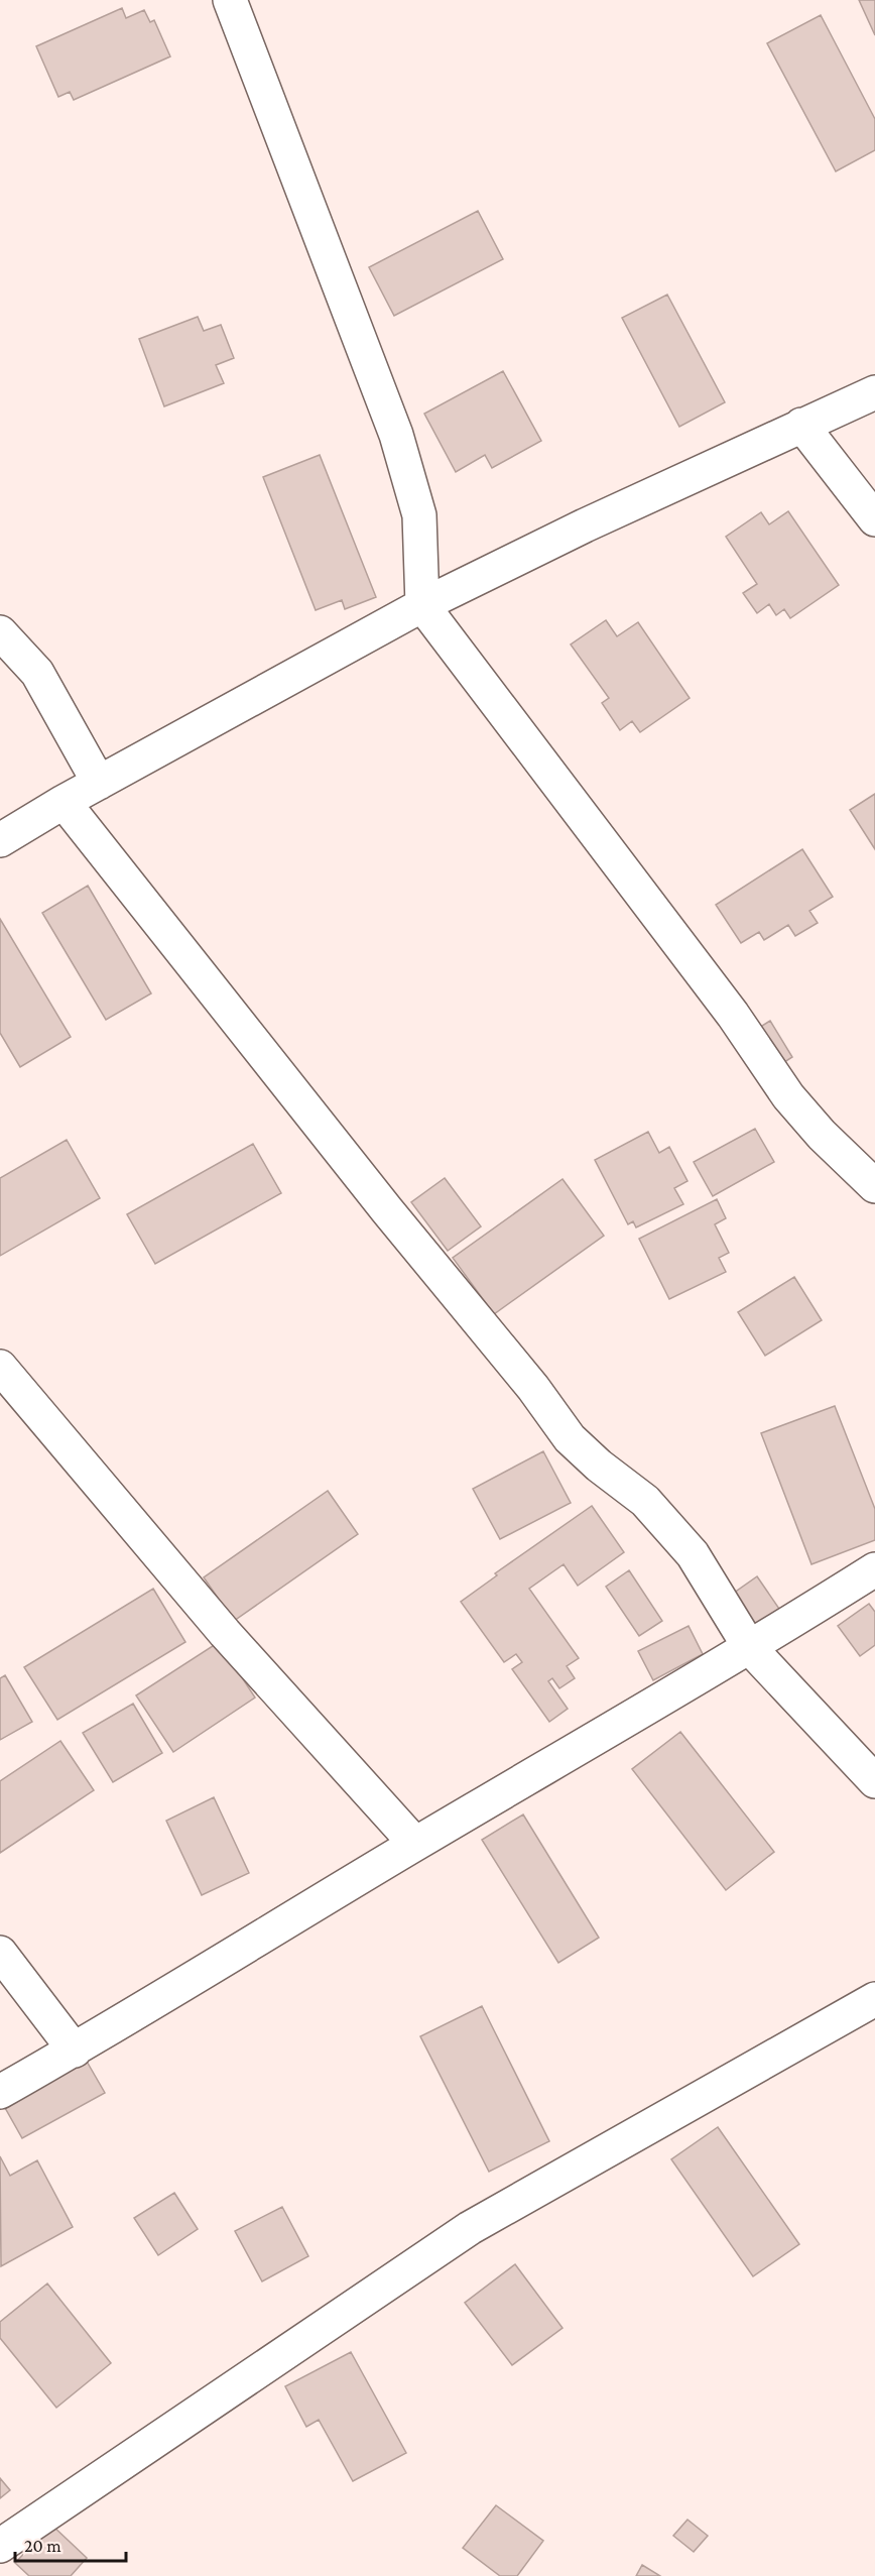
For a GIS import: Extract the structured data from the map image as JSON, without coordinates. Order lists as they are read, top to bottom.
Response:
{
  "scale_bar": "20 m"
}
